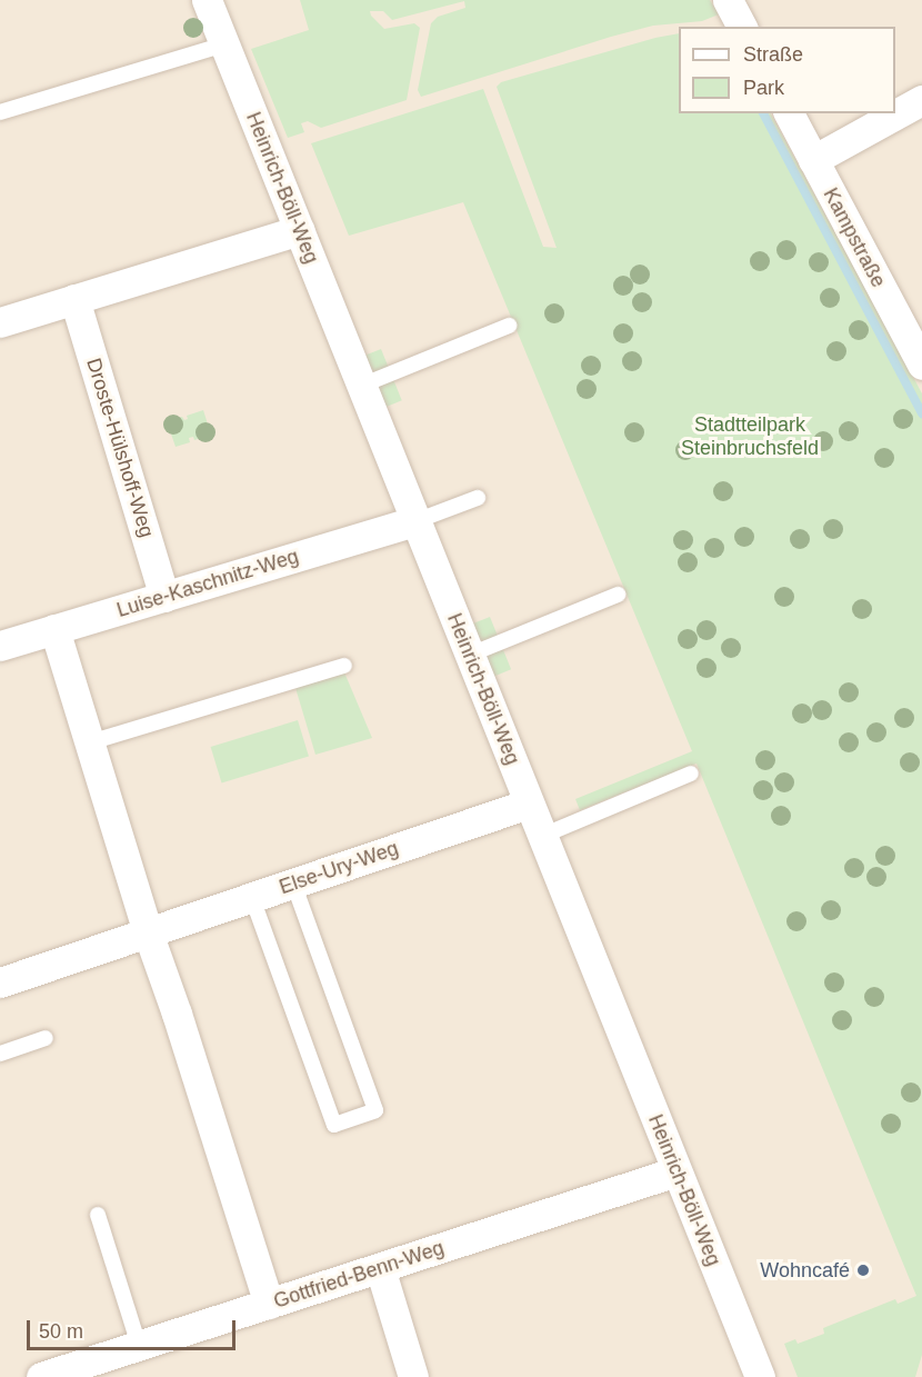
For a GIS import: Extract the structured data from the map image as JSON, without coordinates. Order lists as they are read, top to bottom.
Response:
{
  "streets": {
    "street": [
      "Heinrich-Böll-Weg",
      "Kampstraße",
      "Droste-Hülshoff-Weg",
      "Luise-Kaschnitz-Weg",
      "Else-Ury-Weg",
      "Gottfried-Benn-Weg"
    ]
  },
  "crossings": [
    ["Heinrich-Böll-Weg", "Luise-Kaschnitz-Weg"],
    ["Heinrich-Böll-Weg", "Else-Ury-Weg"],
    ["Heinrich-Böll-Weg", "Gottfried-Benn-Weg"],
    ["Droste-Hülshoff-Weg", "Luise-Kaschnitz-Weg"]
  ],
  "parks": ["Stadtteilpark Steinbruchsfeld"],
  "places": ["Wohncafé"],
  "legend": ["Straße", "Park"],
  "scale_bar": "50 m"
}
